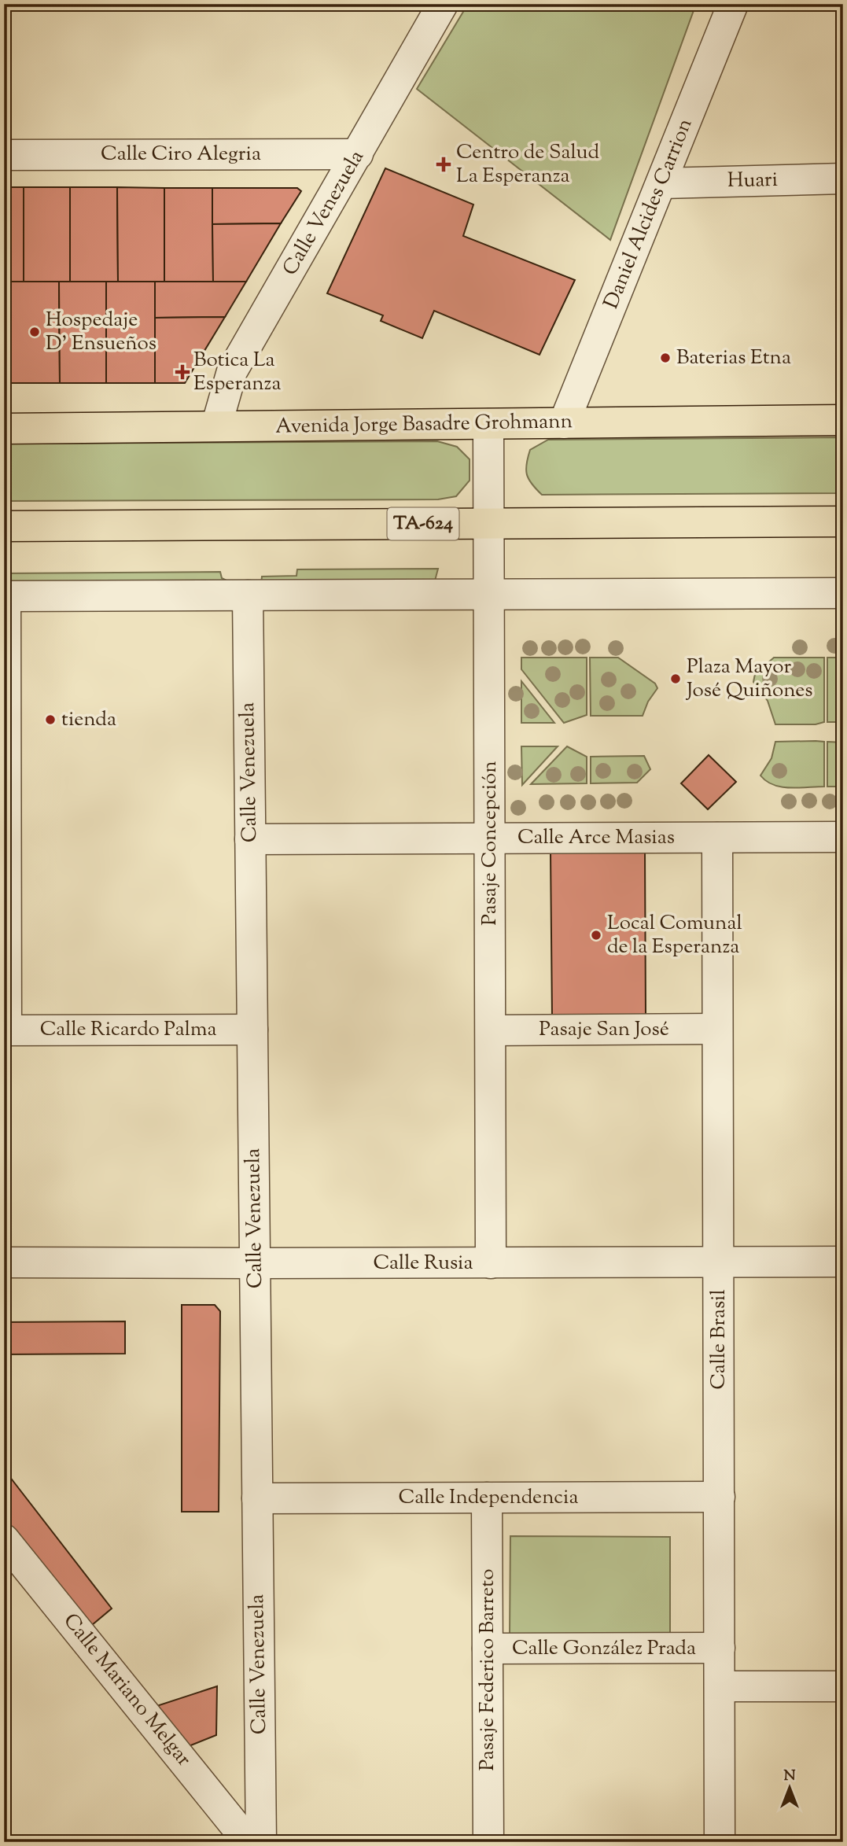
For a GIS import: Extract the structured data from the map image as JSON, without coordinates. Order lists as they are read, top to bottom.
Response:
{
  "streets": {
    "highway": ["Avenida Jorge Basadre Grohmann", "TA-624"],
    "street": [
      "Calle Ciro Alegria",
      "Huari",
      "Calle Venezuela",
      "Daniel Alcides Carrion",
      "Calle Arce Masias",
      "Pasaje Concepción",
      "Calle Ricardo Palma",
      "Pasaje San José",
      "Calle Rusia",
      "Calle Brasil",
      "Calle Independencia",
      "Calle González Prada",
      "Pasaje Federico Barreto",
      "Calle Mariano Melgar"
    ]
  },
  "crossings": [
    ["Calle Ciro Alegria", "Calle Venezuela"],
    ["Huari", "Daniel Alcides Carrion"],
    ["Calle Venezuela", "Avenida Jorge Basadre Grohmann"],
    ["Calle Venezuela", "Calle Arce Masias"],
    ["Calle Venezuela", "Calle Ricardo Palma"],
    ["Calle Venezuela", "Calle Rusia"],
    ["Calle Venezuela", "Calle Independencia"],
    ["Daniel Alcides Carrion", "Avenida Jorge Basadre Grohmann"],
    ["Avenida Jorge Basadre Grohmann", "Pasaje Concepción"],
    ["TA-624", "Pasaje Concepción"],
    ["Calle Arce Masias", "Pasaje Concepción"],
    ["Calle Arce Masias", "Calle Brasil"],
    ["Pasaje Concepción", "Pasaje San José"],
    ["Pasaje Concepción", "Calle Rusia"],
    ["Pasaje San José", "Calle Brasil"],
    ["Calle Rusia", "Calle Brasil"],
    ["Calle Brasil", "Calle Independencia"],
    ["Calle Brasil", "Calle González Prada"],
    ["Calle Independencia", "Pasaje Federico Barreto"],
    ["Calle González Prada", "Pasaje Federico Barreto"]
  ],
  "places": {
    "health": ["Centro de Salud La Esperanza", "Botica La Esperanza"],
    "other": [
      "Hospedaje D' Ensueños",
      "Baterias Etna",
      "Plaza Mayor José Quiñones",
      "tienda",
      "Local Comunal de la Esperanza"
    ]
  },
  "north": "top"
}
